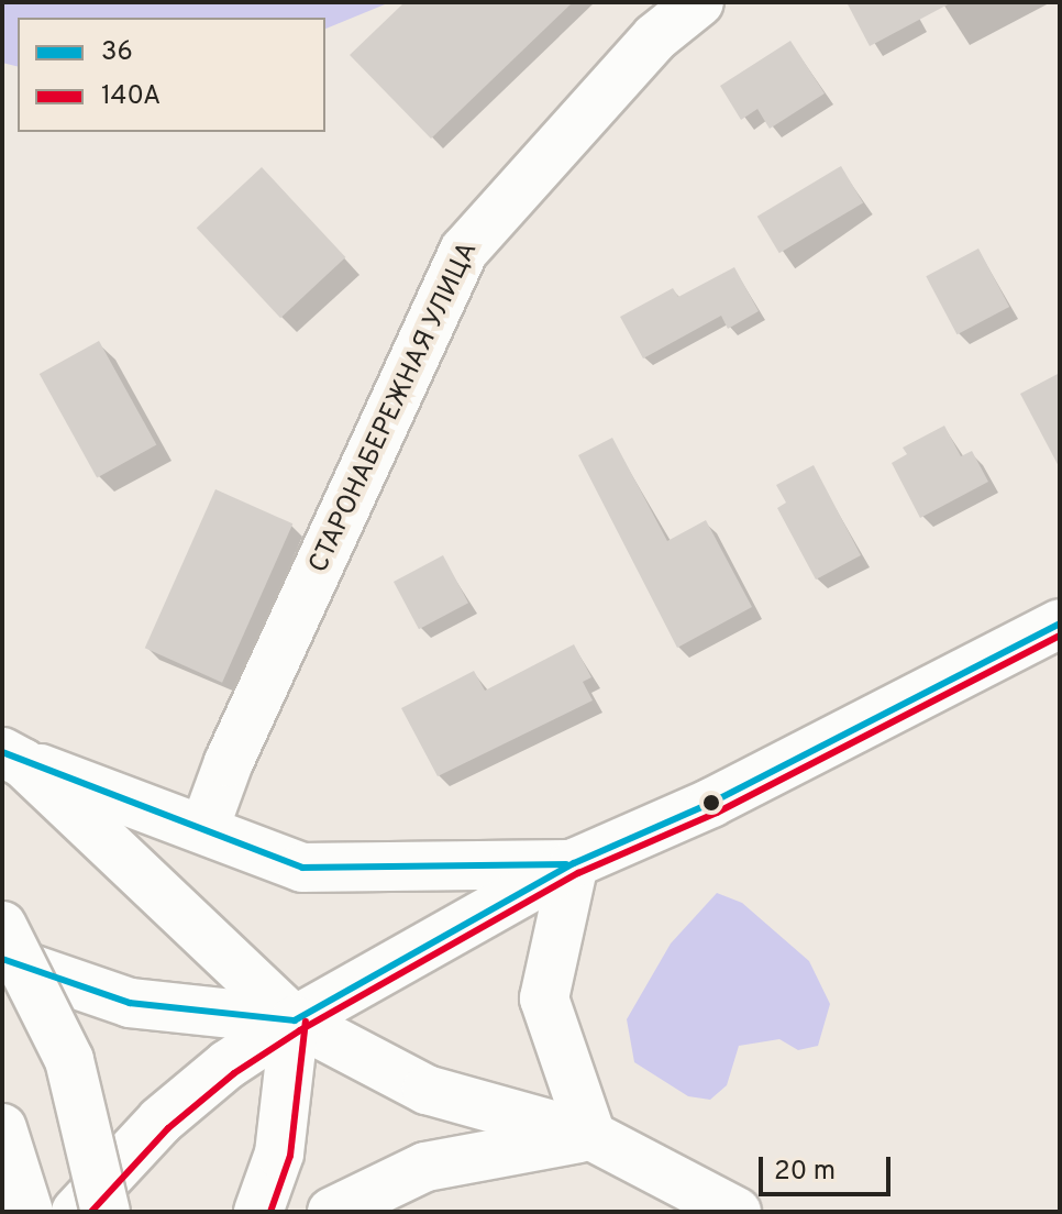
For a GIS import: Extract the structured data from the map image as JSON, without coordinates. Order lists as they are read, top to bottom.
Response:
{
  "streets": {
    "main road": ["СТАРОНАБЕРЕЖНАЯ УЛИЦА"]
  },
  "lines": ["transit line 36", "transit line 140А"],
  "legend": ["36", "140А"],
  "scale_bar": "20 m"
}
